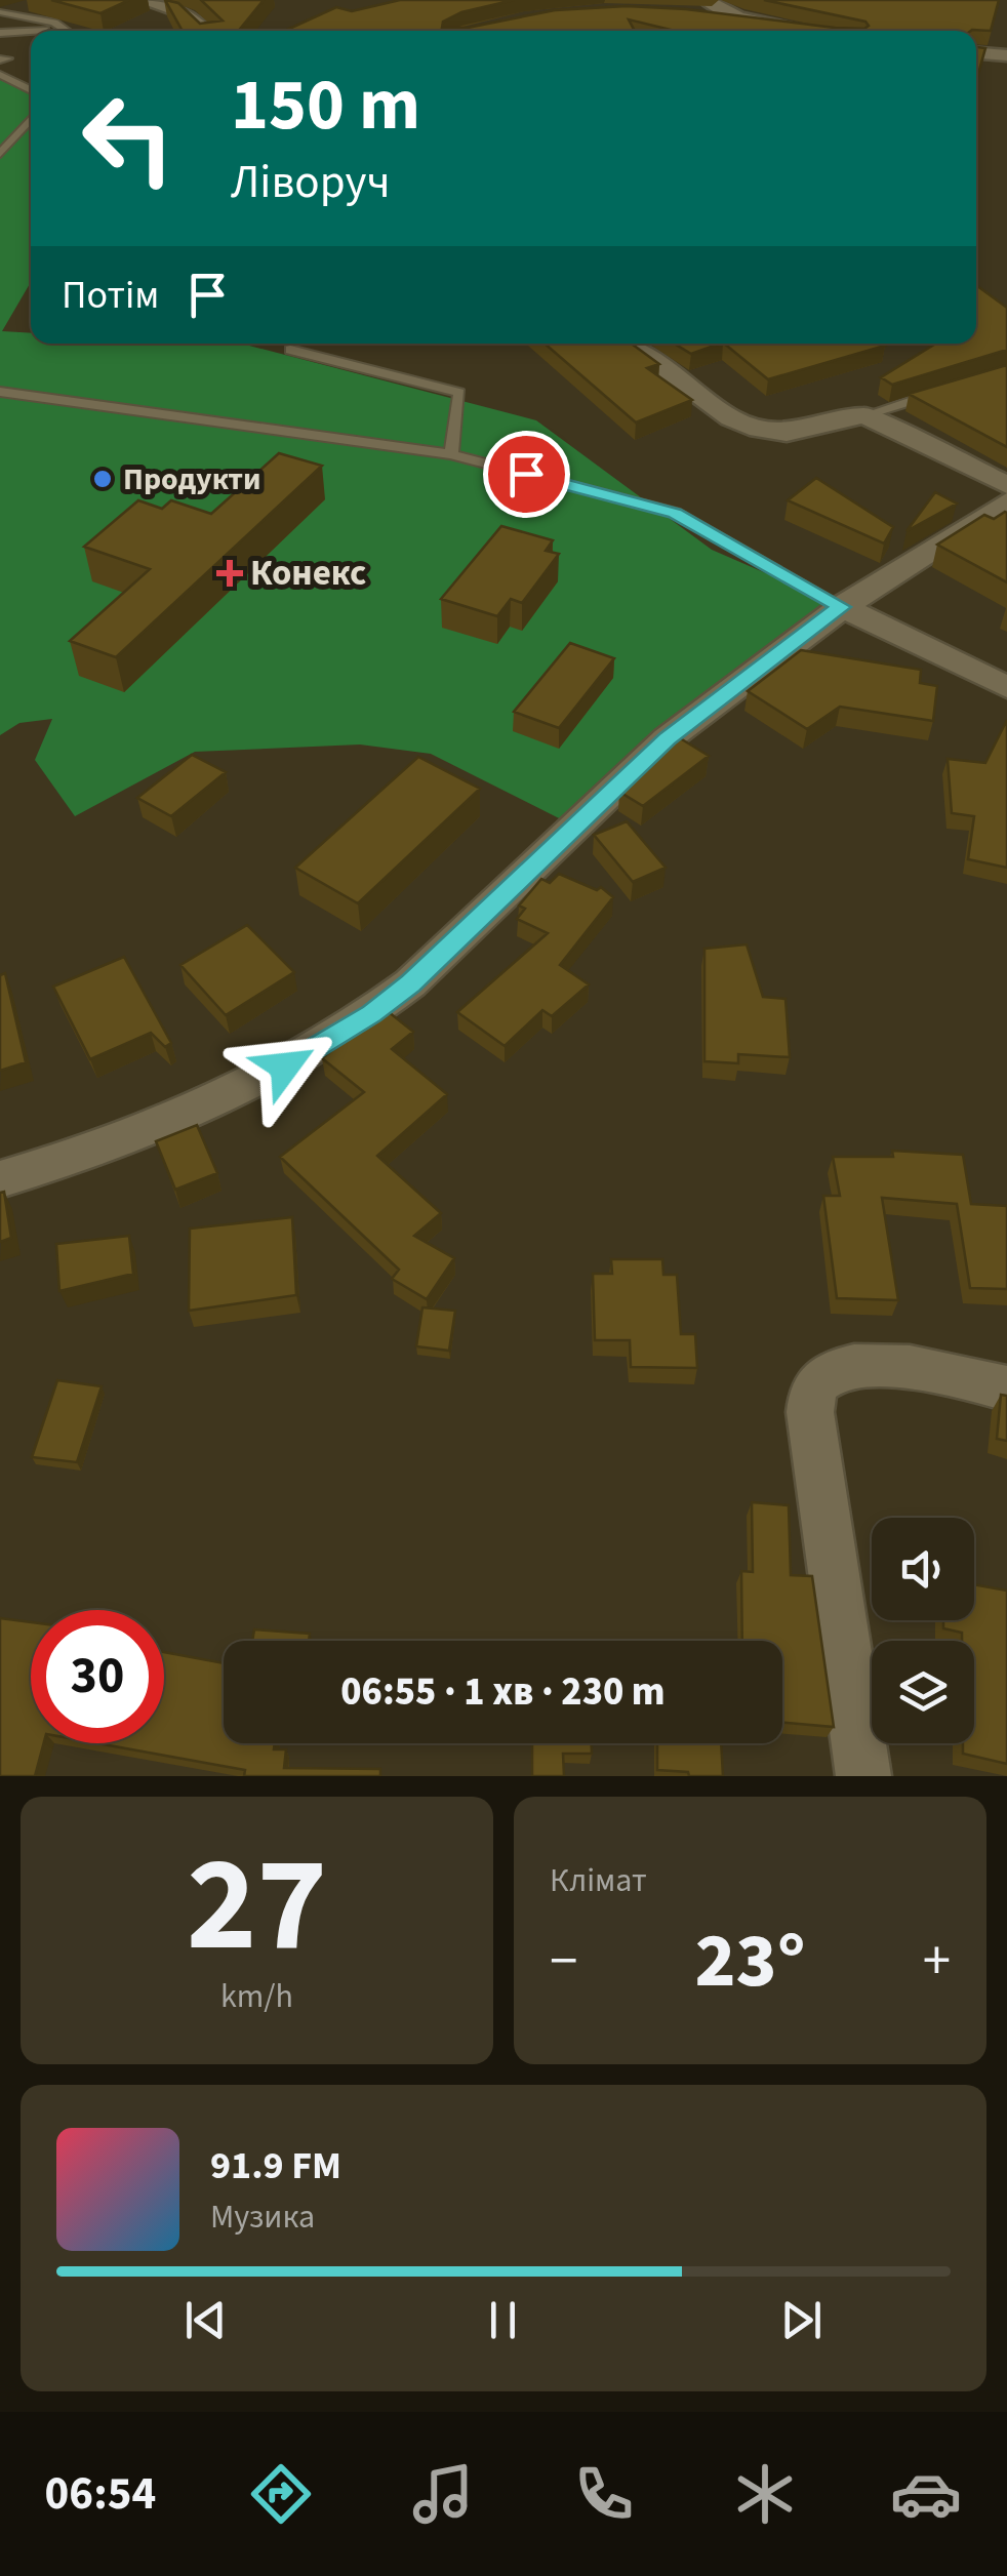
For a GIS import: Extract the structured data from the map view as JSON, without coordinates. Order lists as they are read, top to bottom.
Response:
{
  "places": {
    "other": ["Продукти"],
    "health": ["Конекс"]
  },
  "page": {
    "turn": ["150 m", "Ліворуч"],
    "then": "Потім",
    "limit": "30",
    "trip": "06:55 · 1 хв · 230 m",
    "tile": [
      ["27", "km/h"],
      "Клімат"
    ],
    "heat": ["−", "23°", "+"],
    "song": ["91.9 FM", "Музика"],
    "tabs": "06:54"
  }
}
